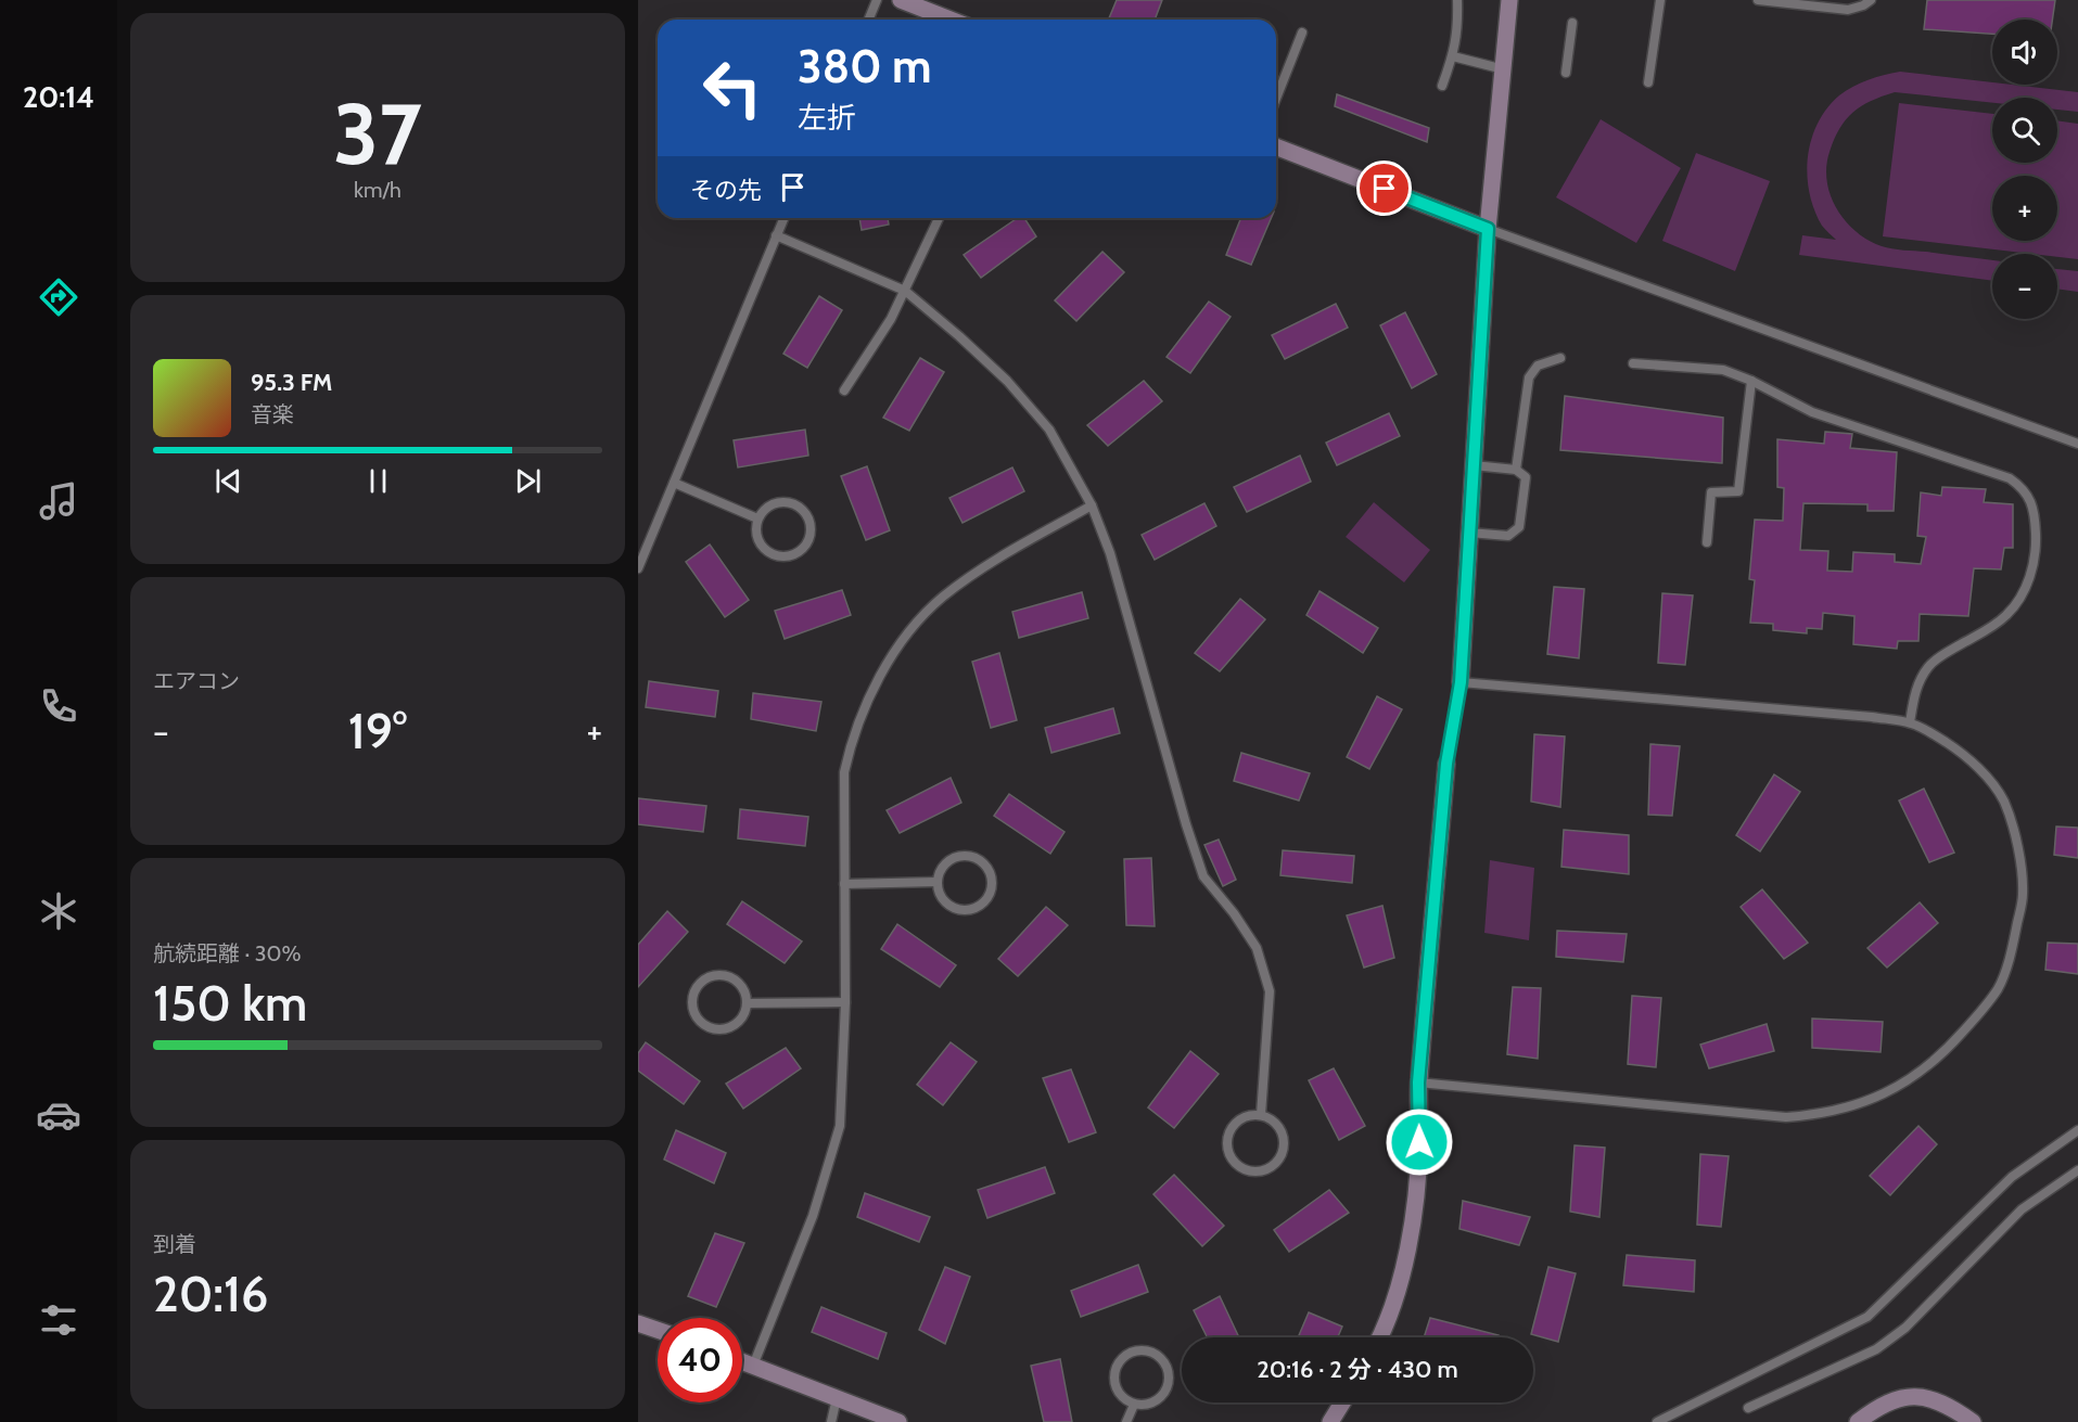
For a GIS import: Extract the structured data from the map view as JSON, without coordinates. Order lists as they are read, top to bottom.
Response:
{
  "page": {
    "tabs": "20:14",
    "tile": [
      ["37", "km/h"],
      "エアコン",
      ["航続距離 · 30%", "150 km"],
      ["到着", "20:16"]
    ],
    "map_buttons": ["+", "−"],
    "turn": ["380 m", "左折"],
    "then": "その先",
    "song": ["95.3 FM", "音楽"],
    "heat": ["−", "19°", "+"],
    "limit": "40",
    "trip": "20:16 · 2 分 · 430 m"
  }
}
